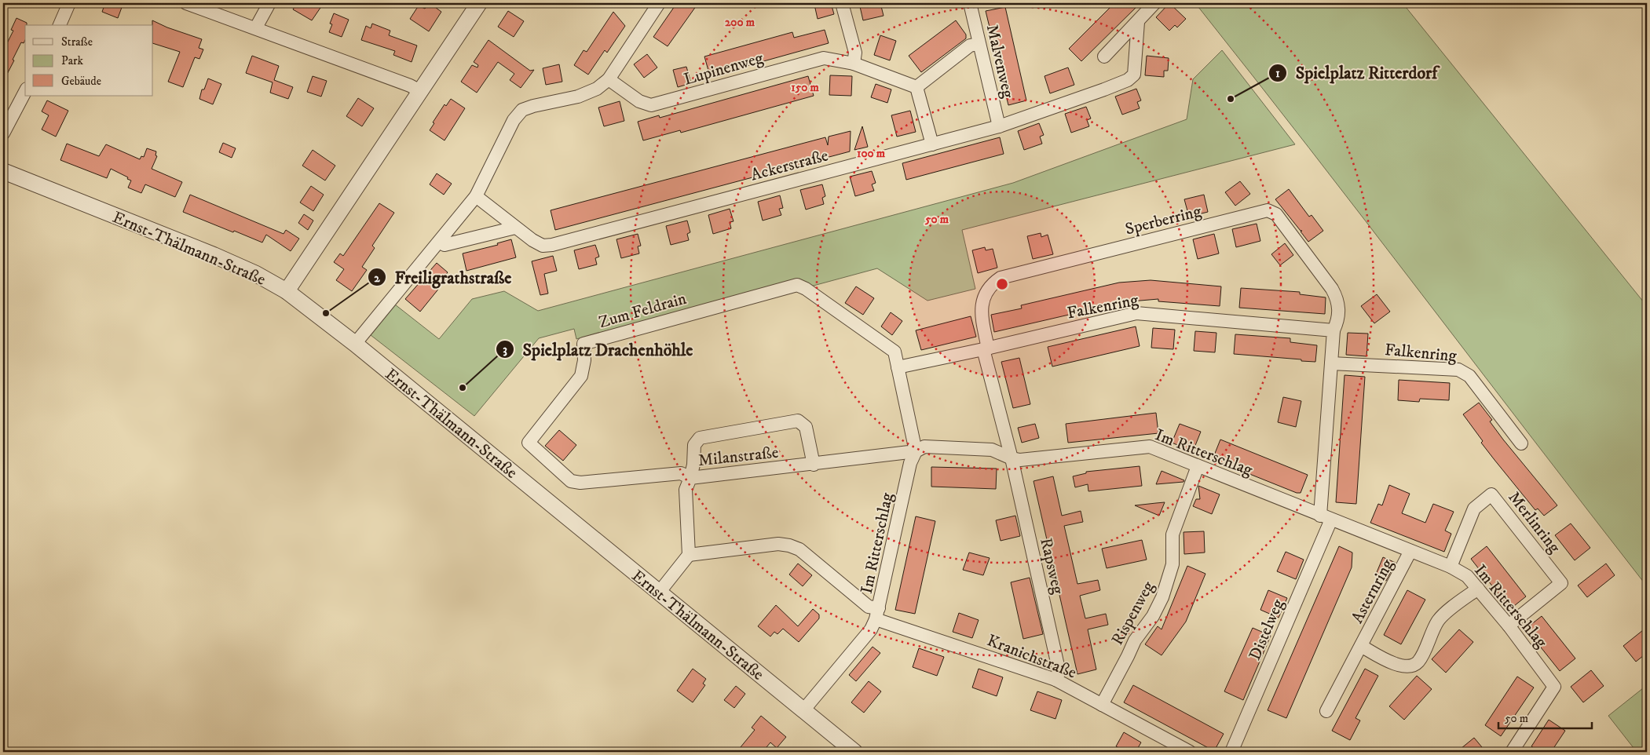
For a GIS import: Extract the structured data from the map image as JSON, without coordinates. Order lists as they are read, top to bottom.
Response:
{
  "streets": {
    "street": [
      "Malvenweg",
      "Lupinenweg",
      "Ackerstraße",
      "Sperberring",
      "Ernst-Thälmann-Straße",
      "Falkenring",
      "Zum Feldrain",
      "Im Ritterschlag",
      "Milanstraße",
      "Merlinring",
      "Rapsweg",
      "Asternring",
      "Rispenweg",
      "Distelweg",
      "Kranichstraße"
    ]
  },
  "crossings": [
    ["Malvenweg", "Ackerstraße"],
    ["Sperberring", "Falkenring"],
    ["Ernst-Thälmann-Straße", "Im Ritterschlag"],
    ["Falkenring", "Zum Feldrain"],
    ["Zum Feldrain", "Milanstraße"],
    ["Im Ritterschlag", "Milanstraße"],
    ["Im Ritterschlag", "Merlinring"],
    ["Im Ritterschlag", "Rapsweg"],
    ["Im Ritterschlag", "Asternring"],
    ["Im Ritterschlag", "Rispenweg"],
    ["Im Ritterschlag", "Distelweg"],
    ["Im Ritterschlag", "Kranichstraße"],
    ["Milanstraße", "Kranichstraße"],
    ["Rapsweg", "Kranichstraße"],
    ["Rispenweg", "Kranichstraße"]
  ],
  "places": ["Spielplatz Ritterdorf", "Freiligrathstraße", "Spielplatz Drachenhöhle"],
  "legend": ["Straße", "Park", "Gebäude"],
  "scale_bar": "50 m",
  "rings": [
    "200 m",
    "150 m",
    "100 m",
    "50 m"
  ]
}
